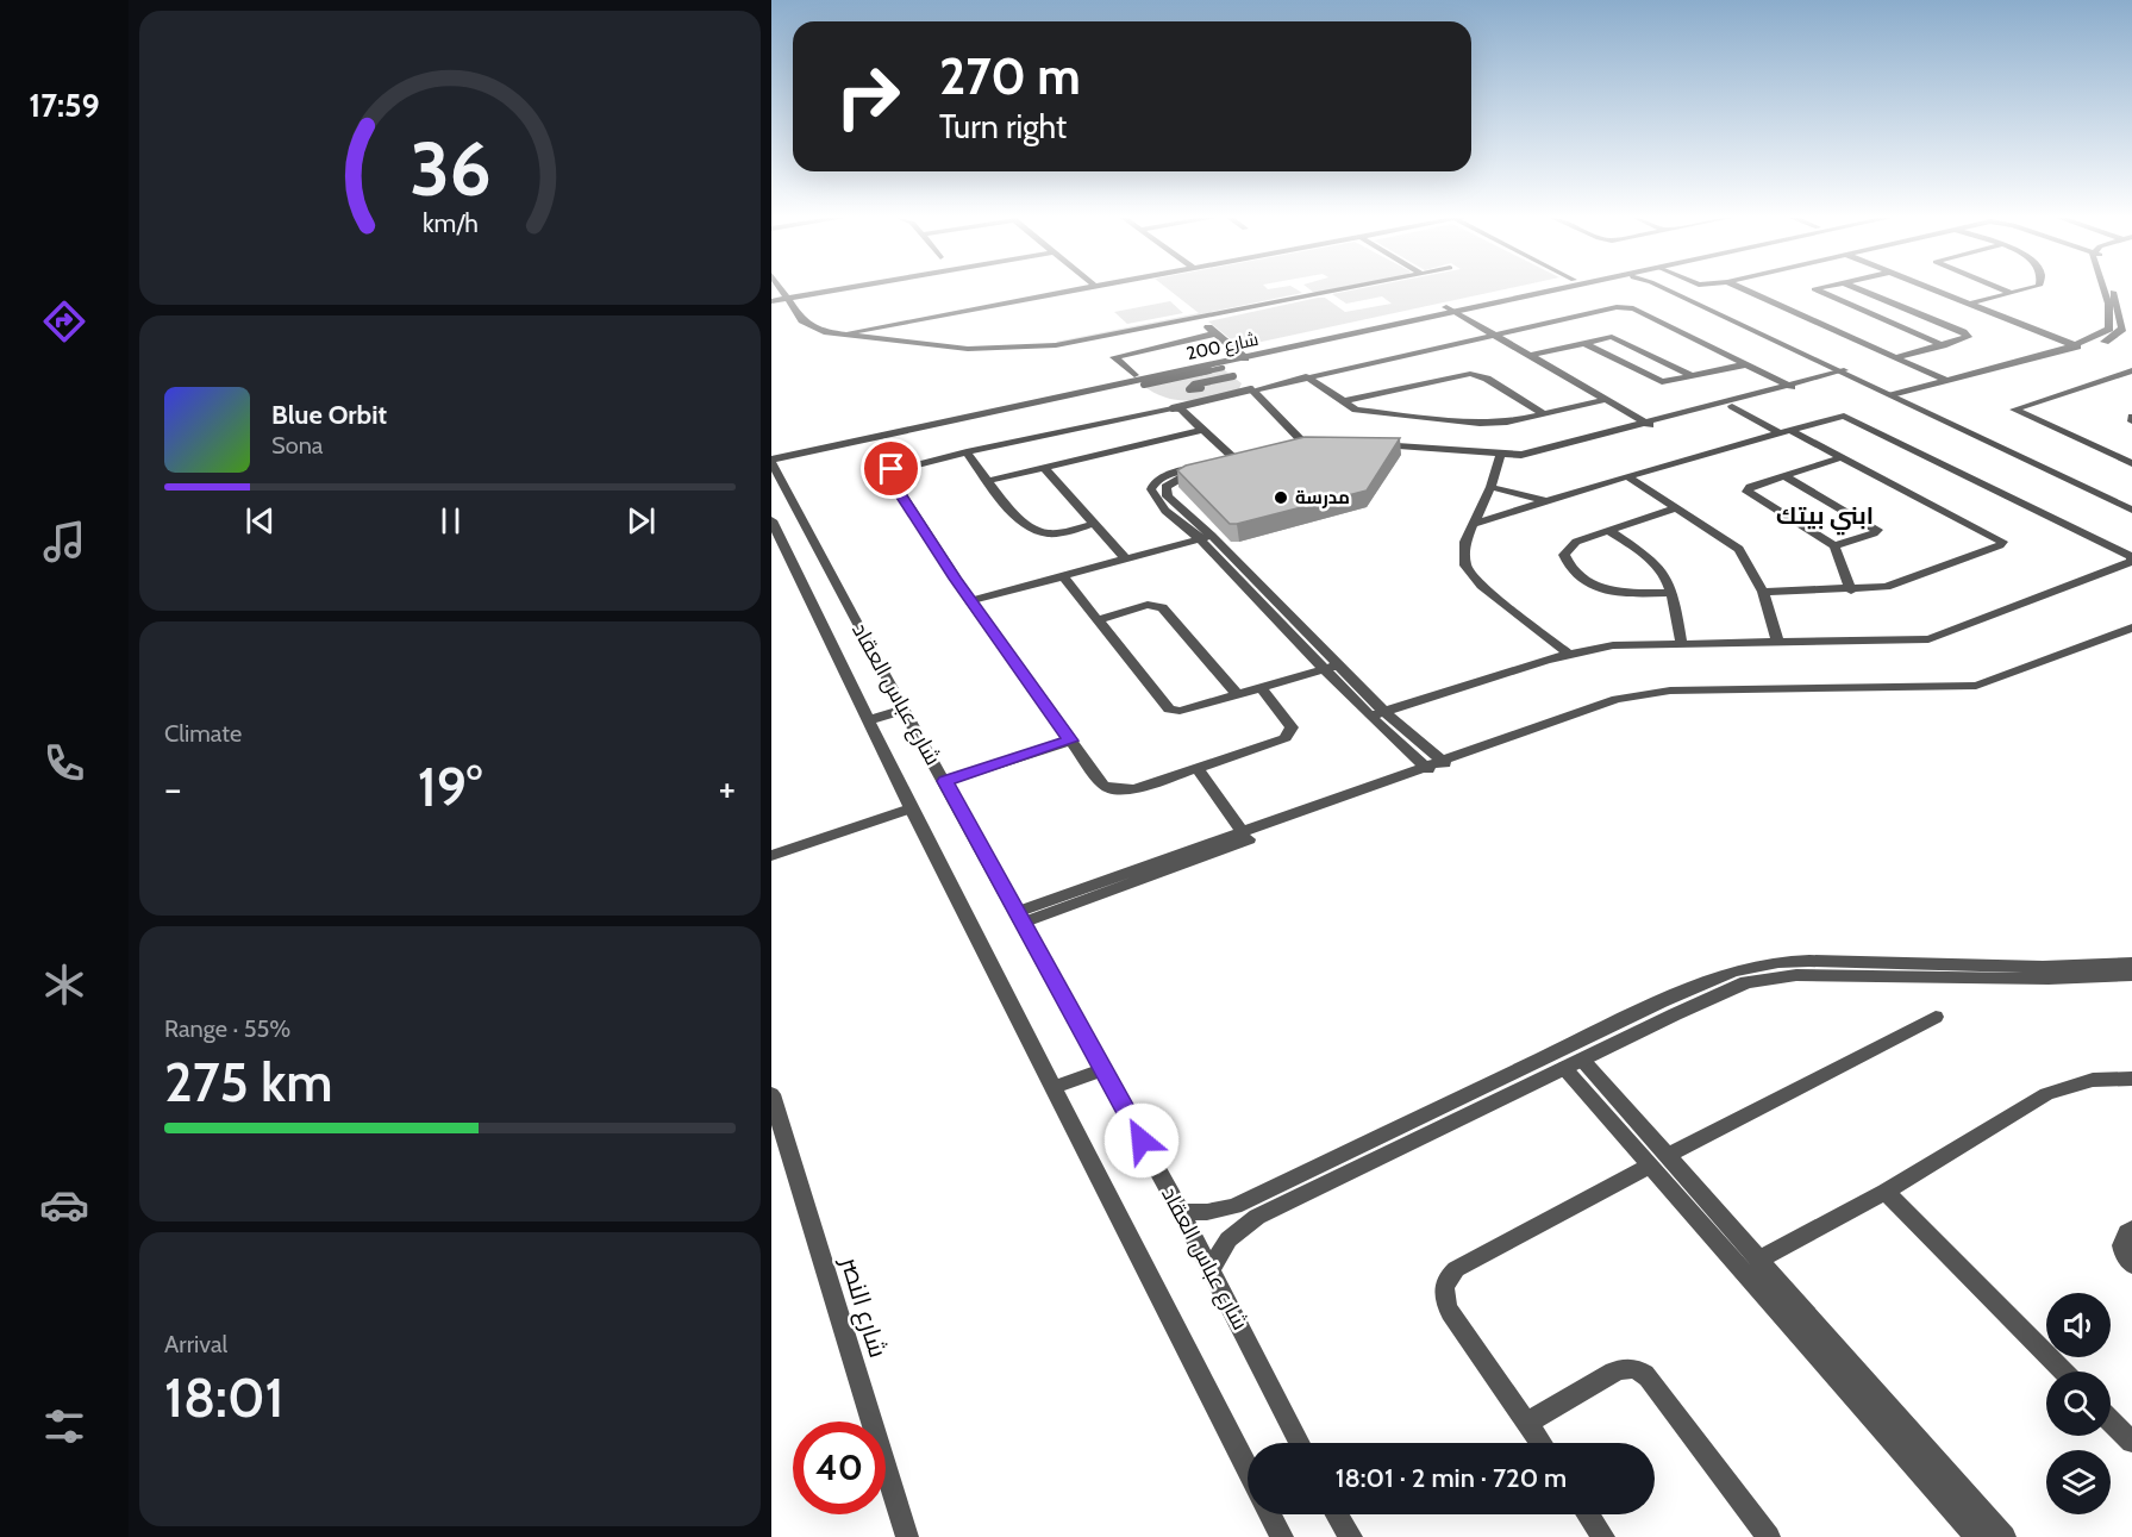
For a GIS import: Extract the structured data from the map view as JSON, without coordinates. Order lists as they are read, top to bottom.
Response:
{
  "streets": {
    "street": ["شارع 200", "شارع عباس العقاد", "شارع النصر"]
  },
  "crossings": [
    ["شارع 200", "شارع عباس العقاد"]
  ],
  "districts": ["ابني بيتك"],
  "places": ["مدرسة"],
  "page": {
    "tabs": "17:59",
    "turn": ["270 m", "Turn right"],
    "song": ["Blue Orbit", "Sona"],
    "tile": [
      "Climate",
      ["Range · 55%", "275 km"],
      ["Arrival", "18:01"]
    ],
    "heat": ["−", "19°", "+"],
    "limit": "40",
    "trip": "18:01 · 2 min · 720 m",
    "gauge": ["36", "km/h"]
  }
}
